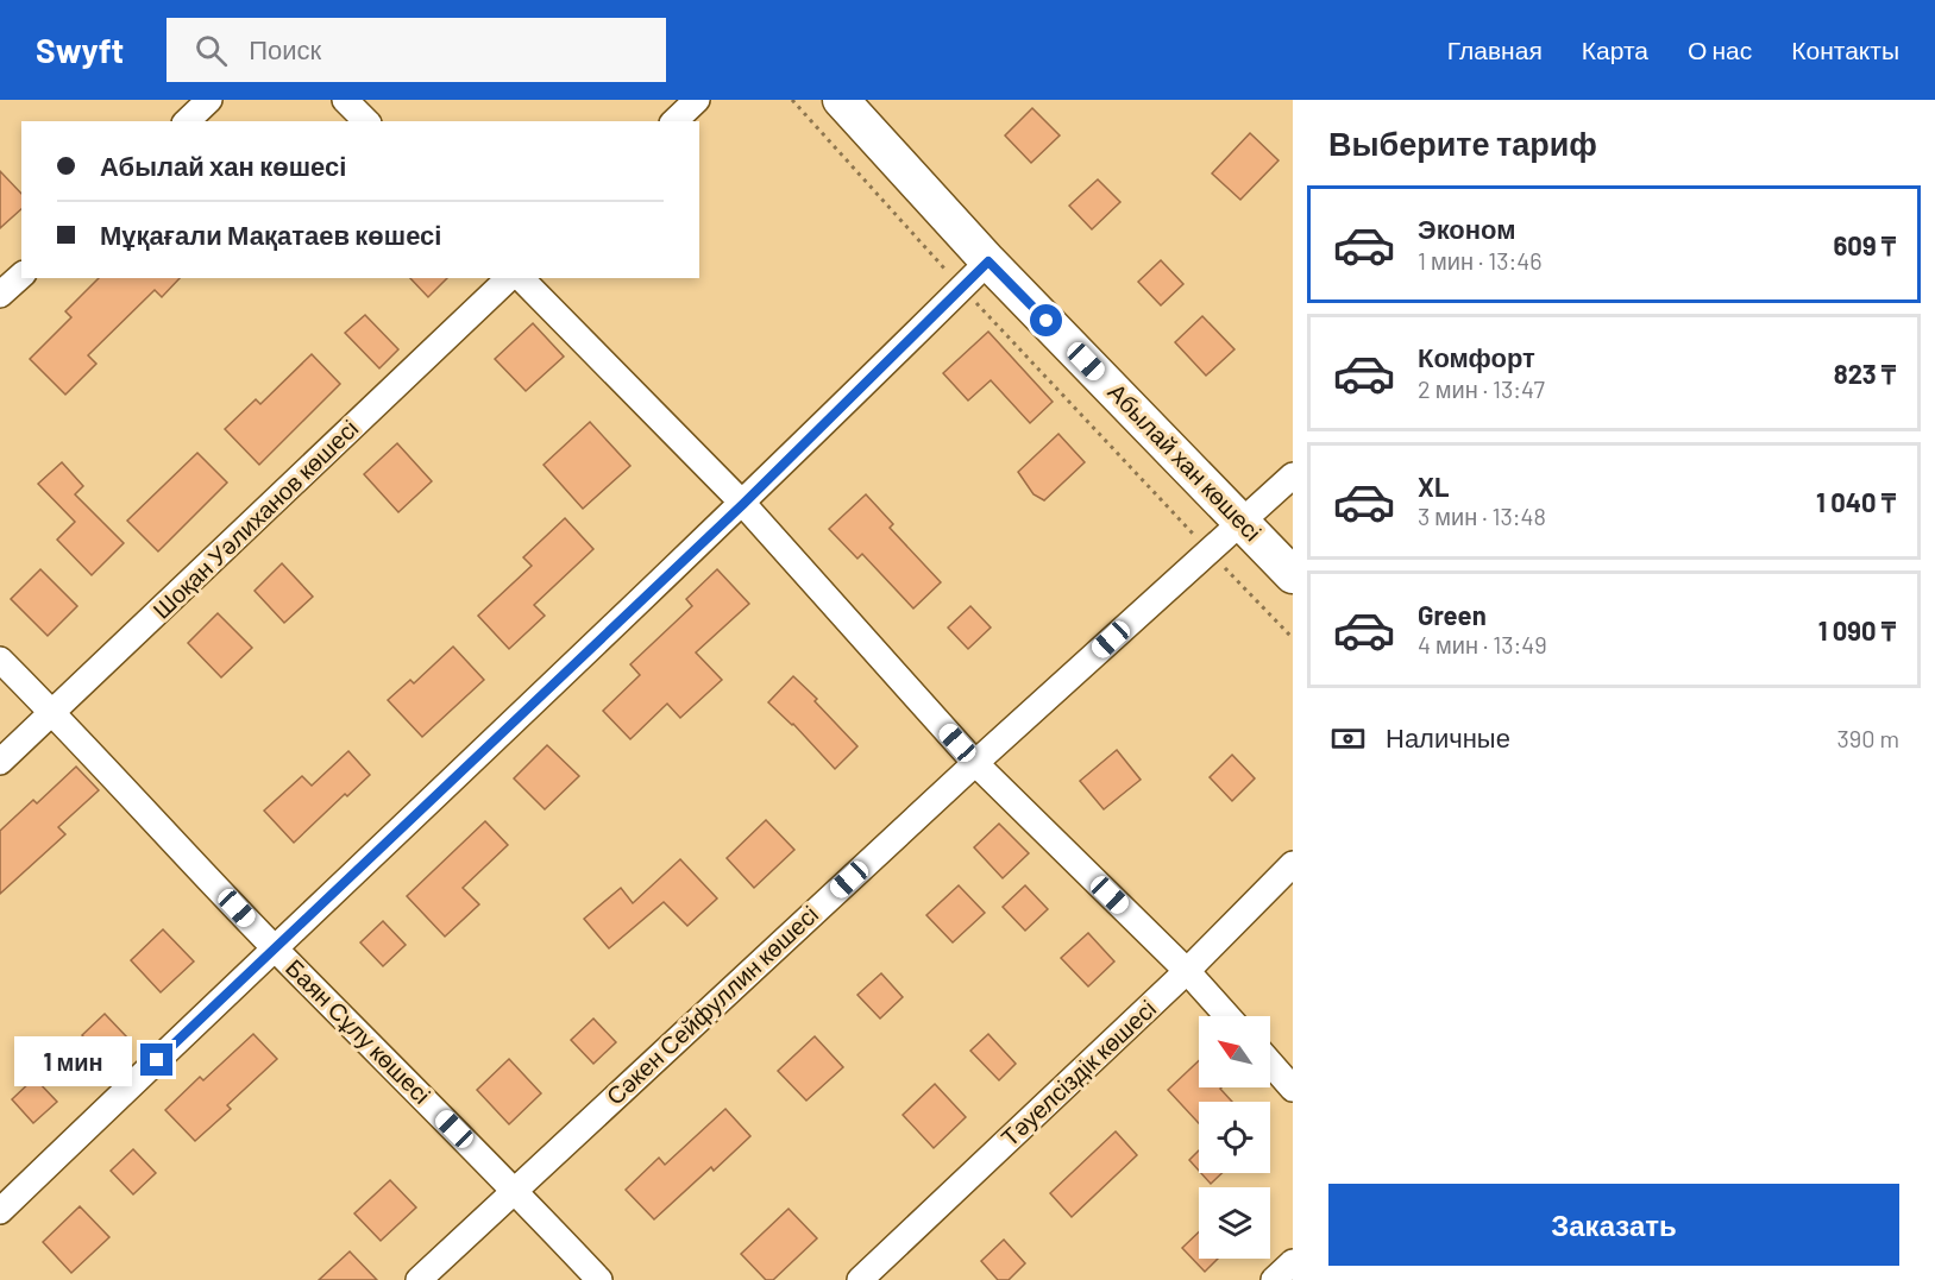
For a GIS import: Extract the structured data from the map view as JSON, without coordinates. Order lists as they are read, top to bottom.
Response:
{
  "streets": {
    "street": [
      "Абылай хан көшесі",
      "Шоқан Уәлиханов көшесі",
      "Сәкен Сейфуллин көшесі",
      "Баян Сұлу көшесі",
      "Тәуелсіздік көшесі"
    ]
  },
  "crossings": [
    ["Абылай хан көшесі", "Сәкен Сейфуллин көшесі"],
    ["Шоқан Уәлиханов көшесі", "Баян Сұлу көшесі"],
    ["Сәкен Сейфуллин көшесі", "Баян Сұлу көшесі"]
  ],
  "north": "top left",
  "page": {
    "header": "Swyft",
    "search": "Поиск",
    "nav": [
      "Главная",
      "Карта",
      "О нас",
      "Контакты"
    ],
    "heading": "Выберите тариф",
    "banner": ["Абылай хан көшесі", "Мұқағали Мақатаев көшесі"],
    "list": [
      {
        "name": "Эконом",
        "note": "1 мин · 13:46",
        "value": "609 ₸"
      },
      {
        "name": "Комфорт",
        "note": "2 мин · 13:47",
        "value": "823 ₸"
      },
      {
        "name": "XL",
        "note": "3 мин · 13:48",
        "value": "1 040 ₸"
      },
      {
        "name": "Green",
        "note": "4 мин · 13:49",
        "value": "1 090 ₸"
      }
    ],
    "pay": ["Наличные", "390 m"],
    "bubble": "1 мин",
    "buttons": "Заказать"
  }
}
